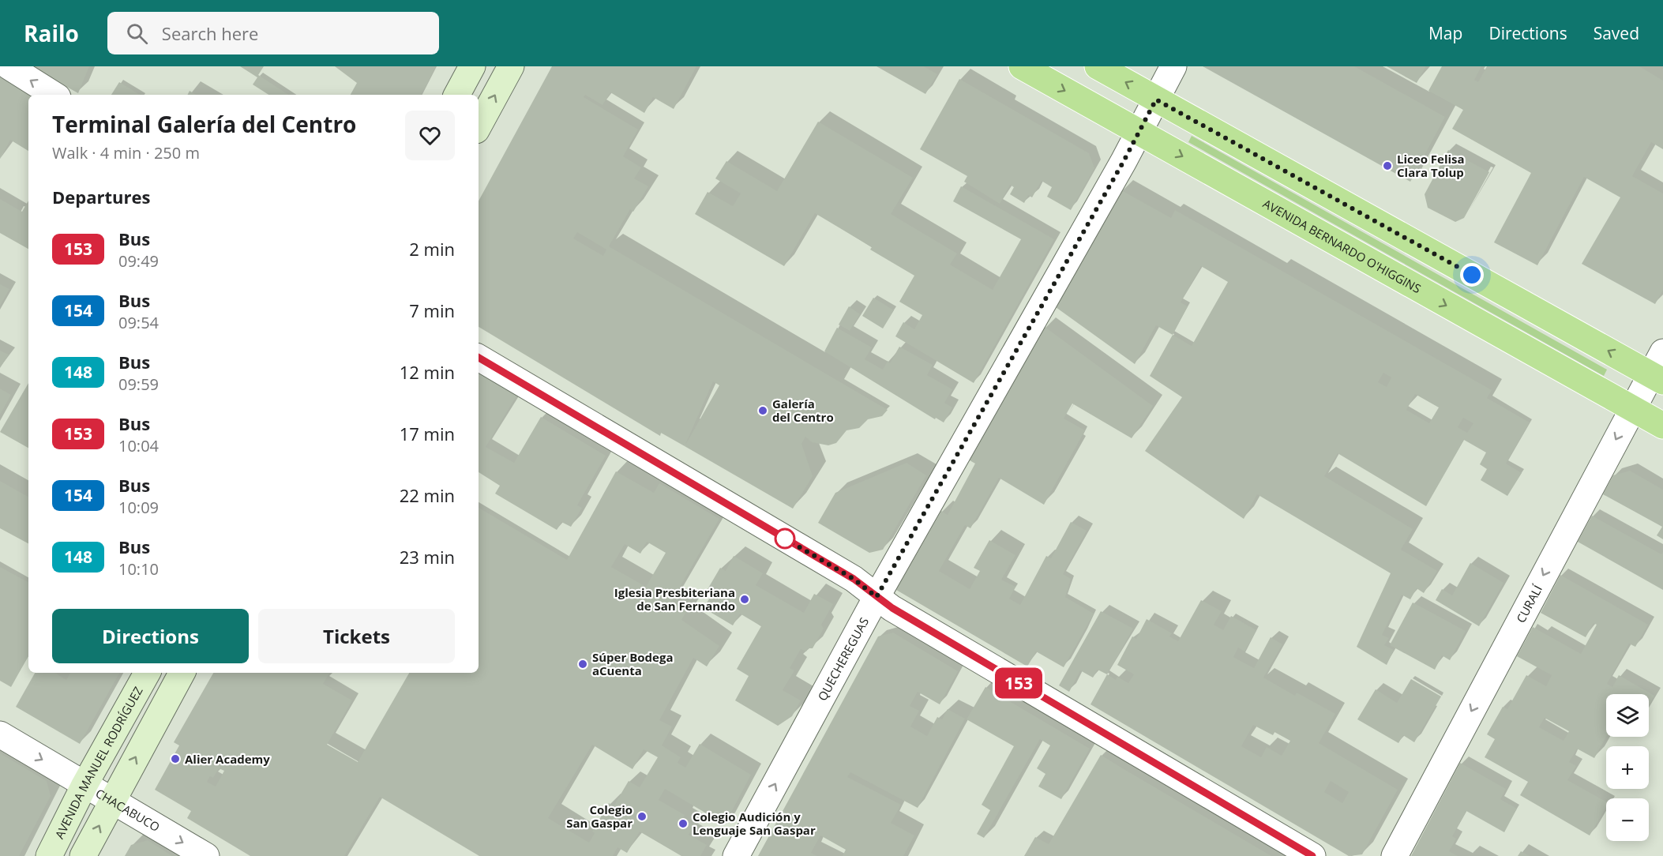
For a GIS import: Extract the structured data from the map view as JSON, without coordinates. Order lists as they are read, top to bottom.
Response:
{
  "streets": {
    "main road": ["AVENIDA BERNARDO O'HIGGINS", "AVENIDA MANUEL RODRÍGUEZ"],
    "street": ["CURALÍ", "QUECHEREGUAS", "CHACABUCO"]
  },
  "crossings": [
    ["AVENIDA BERNARDO O'HIGGINS", "CURALÍ"],
    ["AVENIDA BERNARDO O'HIGGINS", "QUECHEREGUAS"],
    ["AVENIDA MANUEL RODRÍGUEZ", "CHACABUCO"]
  ],
  "one_way": ["CURALÍ", "CHACABUCO"],
  "places": [
    "Liceo Felisa Clara Tolup",
    "Galería del Centro",
    "Iglesia Presbiteriana de San Fernando",
    "Súper Bodega aCuenta",
    "Alier Academy",
    "Colegio San Gaspar",
    "Colegio Audición y Lenguaje San Gaspar"
  ],
  "lines": ["bus line 153"],
  "page": {
    "header": "Railo",
    "search": "Search here",
    "nav": ["Map", "Directions", "Saved"],
    "on_map": "153",
    "heading": [
      ["Terminal Galería del Centro", "Walk · 4 min · 250 m"],
      "Departures"
    ],
    "list": [
      {
        "mark": "153",
        "name": "Bus",
        "note": "09:49",
        "value": "2 min"
      },
      {
        "mark": "154",
        "name": "Bus",
        "note": "09:54",
        "value": "7 min"
      },
      {
        "mark": "148",
        "name": "Bus",
        "note": "09:59",
        "value": "12 min"
      },
      {
        "mark": "153",
        "name": "Bus",
        "note": "10:04",
        "value": "17 min"
      },
      {
        "mark": "154",
        "name": "Bus",
        "note": "10:09",
        "value": "22 min"
      },
      {
        "mark": "148",
        "name": "Bus",
        "note": "10:10",
        "value": "23 min"
      }
    ],
    "buttons": ["Directions", "Tickets"],
    "map_buttons": ["+", "−"]
  }
}
